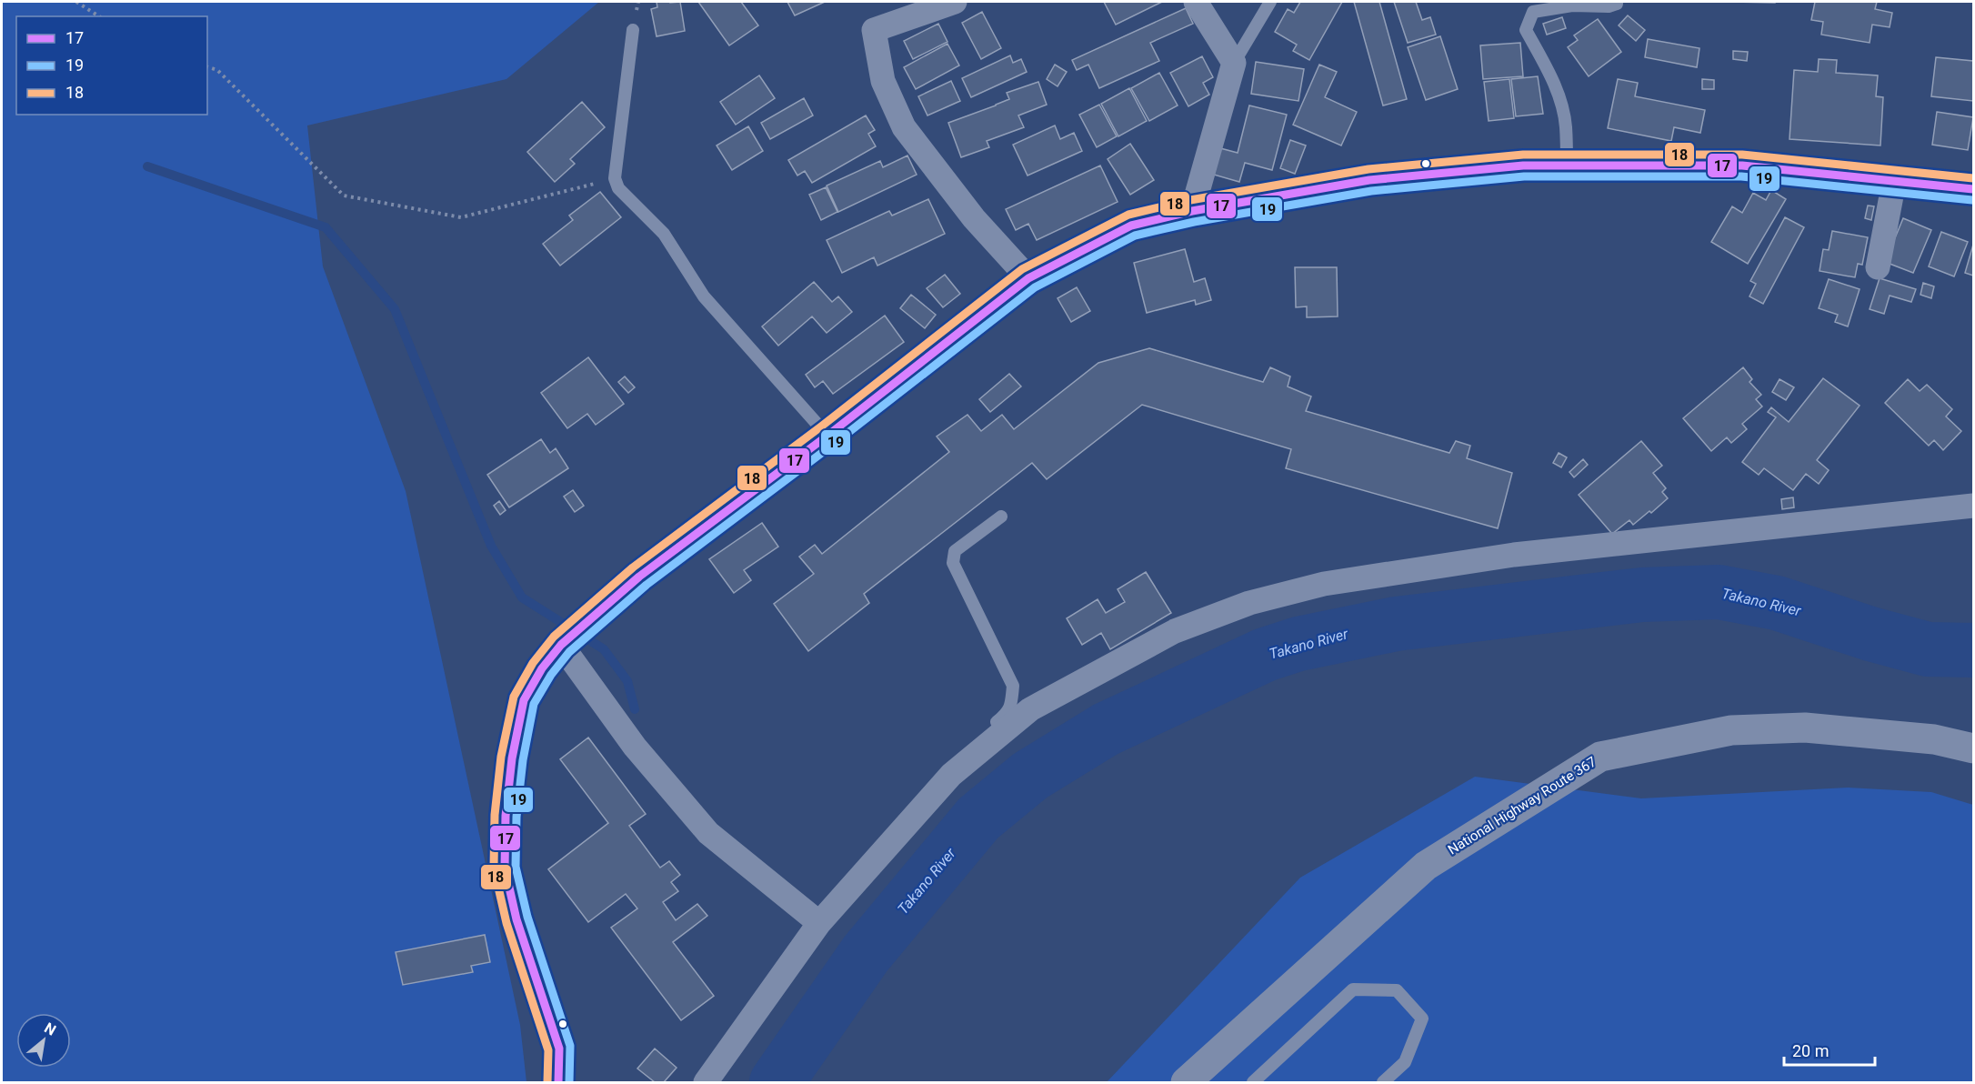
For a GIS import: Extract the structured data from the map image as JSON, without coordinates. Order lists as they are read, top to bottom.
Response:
{
  "streets": {
    "highway": ["National Highway Route 367"]
  },
  "water": ["Takano River"],
  "lines": ["transit line 18", "transit line 17", "transit line 19"],
  "legend": ["17", "19", "18"],
  "scale_bar": "20 m",
  "north": "top right"
}
